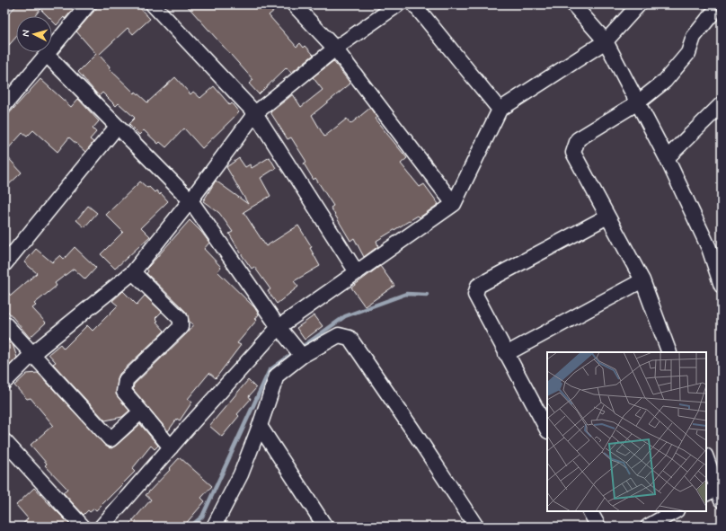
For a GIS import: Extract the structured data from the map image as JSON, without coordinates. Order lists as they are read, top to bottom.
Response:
{
  "north": "left"
}
